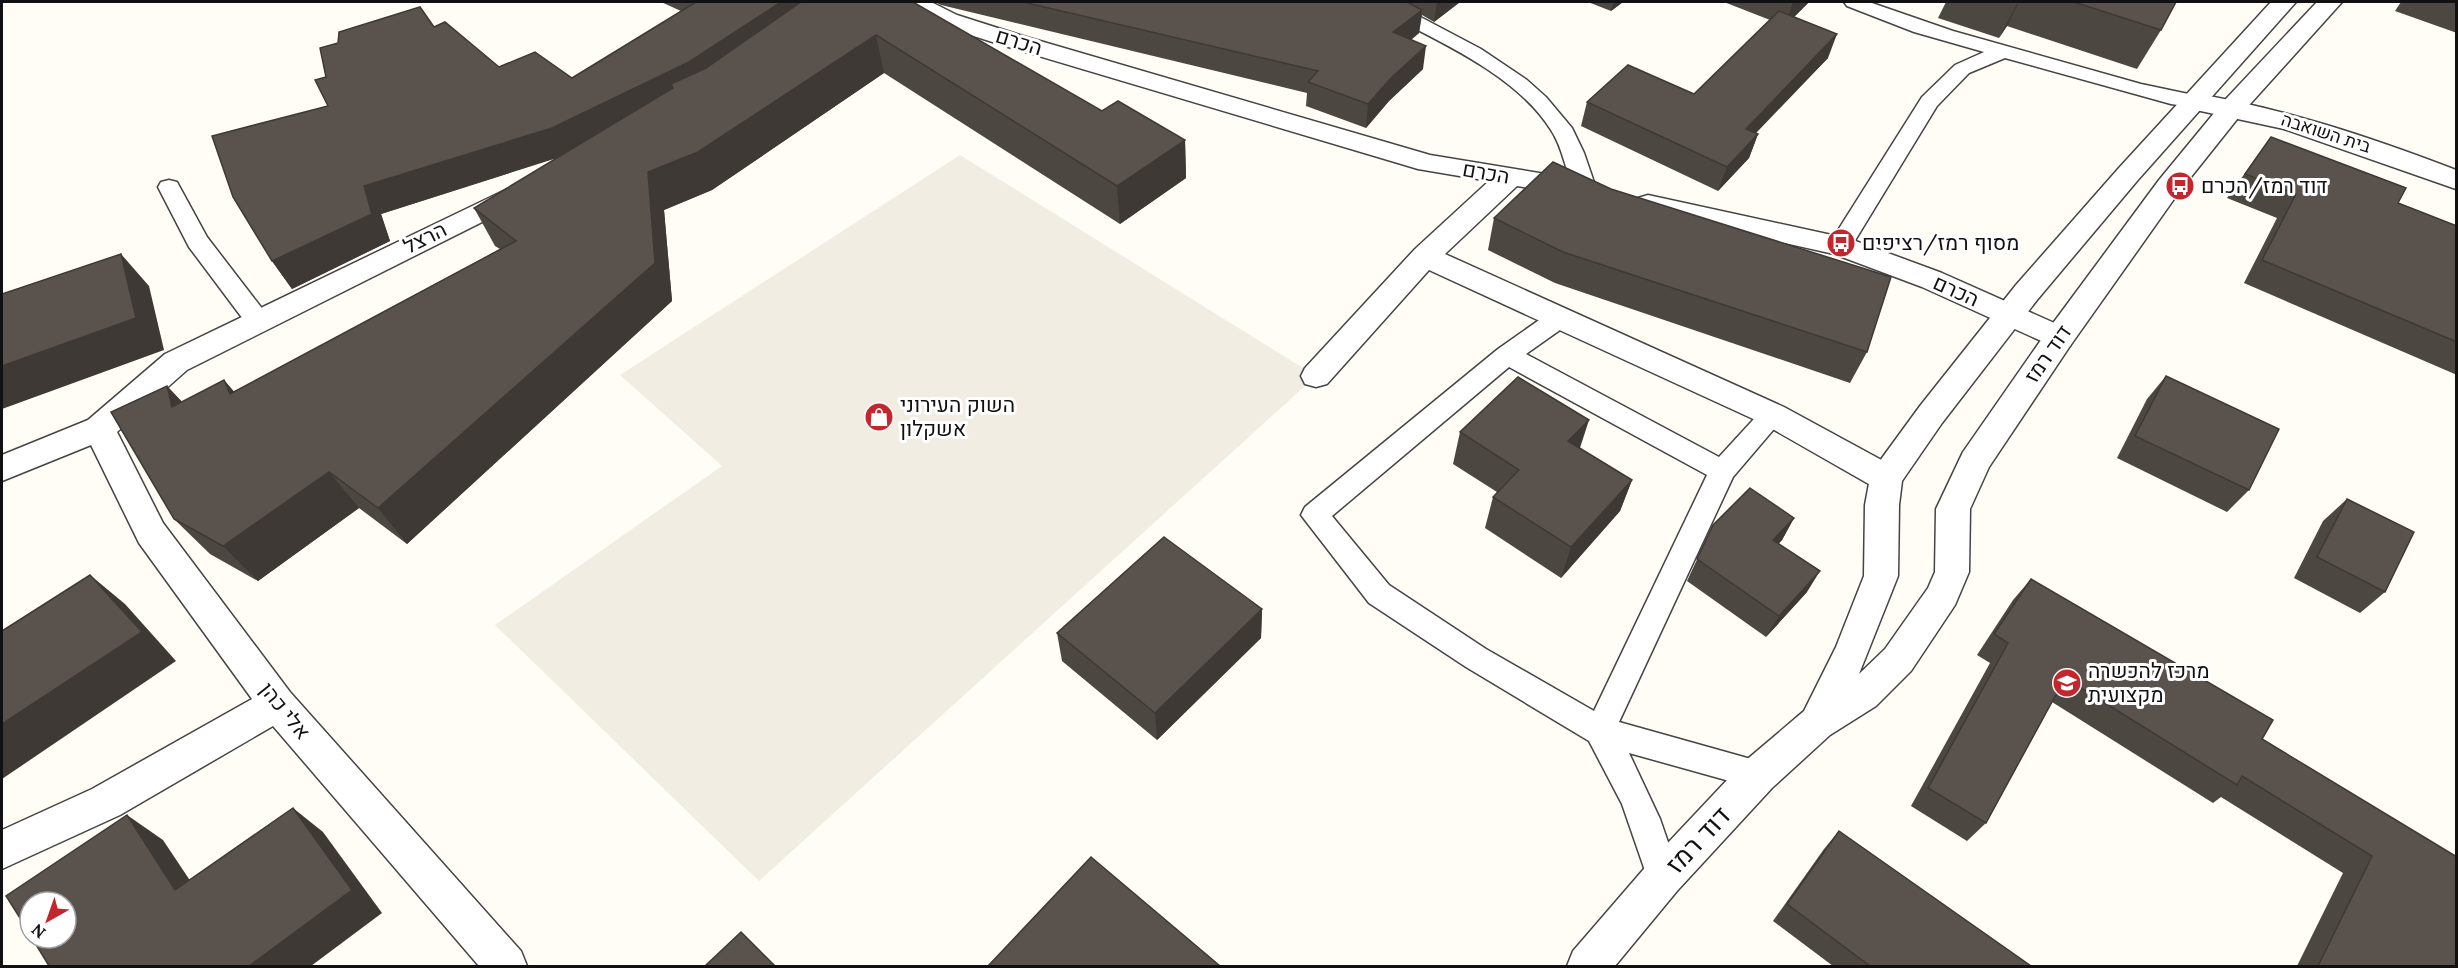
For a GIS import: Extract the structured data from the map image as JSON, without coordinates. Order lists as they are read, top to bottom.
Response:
{
  "streets": {
    "street": [
      "הכרם",
      "בית השואבה",
      "הרצל",
      "דוד רמז",
      "אלי כהן"
    ]
  },
  "crossings": [
    ["הכרם", "דוד רמז"],
    ["בית השואבה", "דוד רמז"],
    ["הרצל", "אלי כהן"]
  ],
  "places": {
    "bus stop": ["דוד רמז/הכרם", "מסוף רמז/רציפים"],
    "shop": ["השוק העירוני אשקלון"],
    "school or university": ["מרכז להכשרה מקצועית"]
  },
  "north": "bottom left"
}
